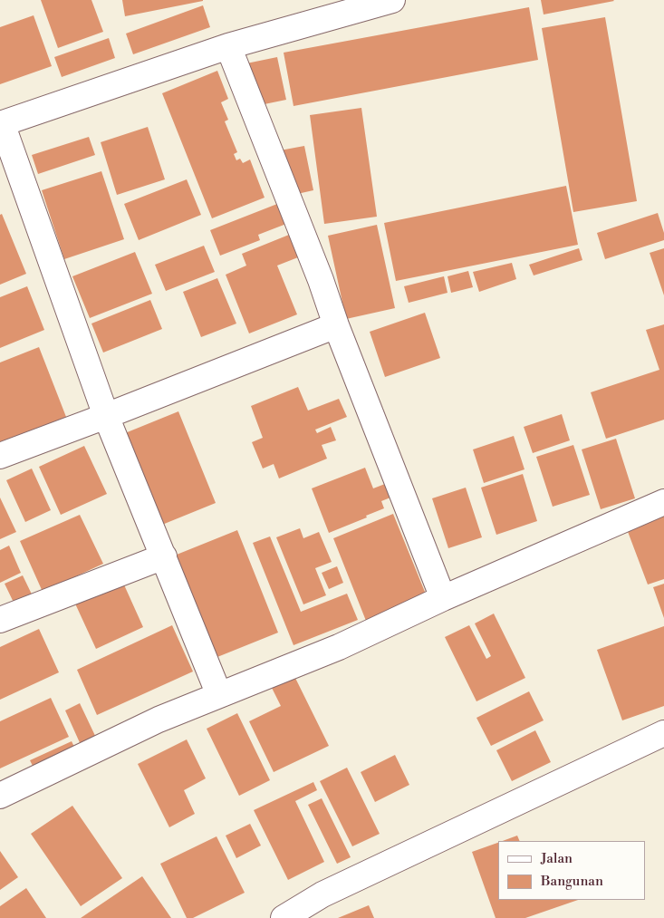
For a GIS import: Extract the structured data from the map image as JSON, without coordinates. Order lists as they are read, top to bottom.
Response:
{
  "legend": ["Jalan", "Bangunan"]
}
